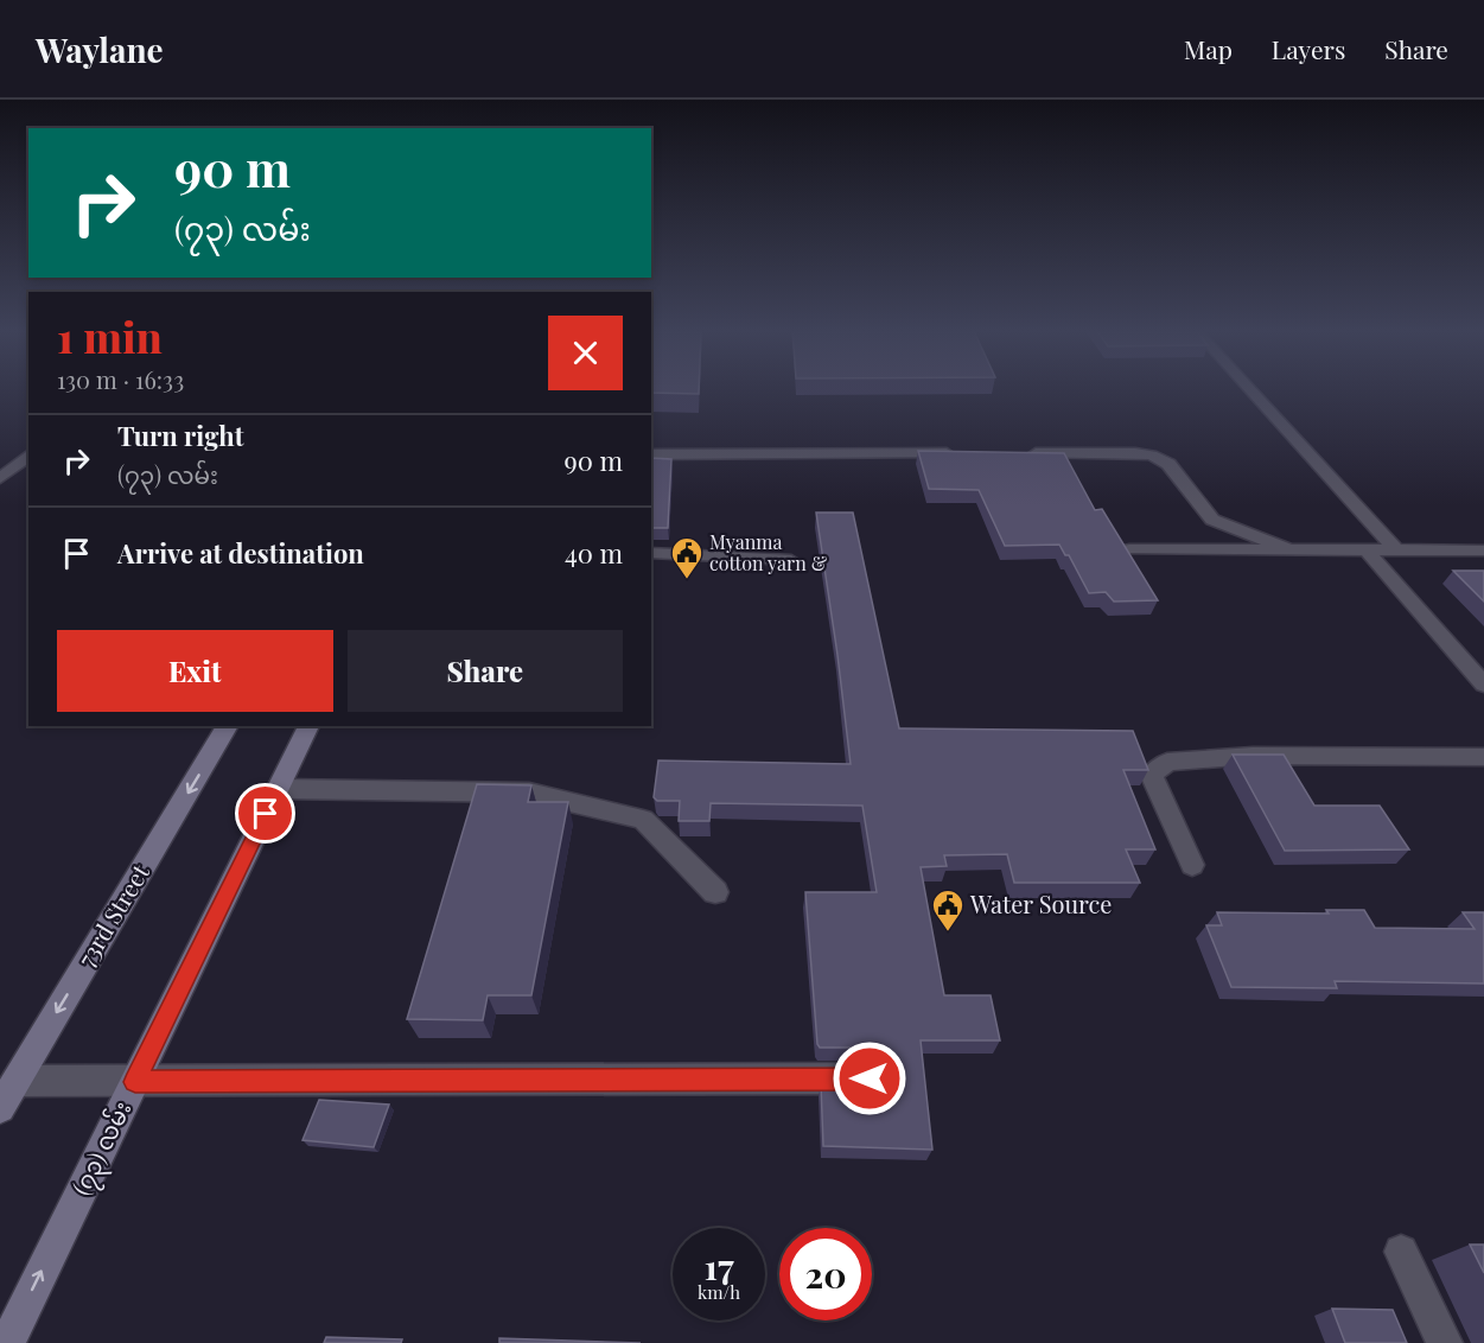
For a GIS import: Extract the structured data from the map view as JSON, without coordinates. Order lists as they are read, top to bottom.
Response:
{
  "streets": {
    "main road": ["73rd Street", "(၇၃) လမ်း"]
  },
  "one_way": ["73rd Street", "(၇၃) လမ်း"],
  "places": {
    "public building": ["Myanma cotton yarn &", "Water Source"]
  },
  "page": {
    "header": "Waylane",
    "nav": ["Map", "Layers", "Share"],
    "turn": ["90 m", "(၇၃) လမ်း"],
    "heading": ["1 min", "130 m · 16:33"],
    "list": [
      {
        "name": "Turn right",
        "note": "(၇၃) လမ်း",
        "value": "90 m"
      },
      {
        "name": "Arrive at destination",
        "value": "40 m"
      }
    ],
    "buttons": ["Exit", "Share"],
    "speed": "17 km/h",
    "limit": "20"
  }
}
